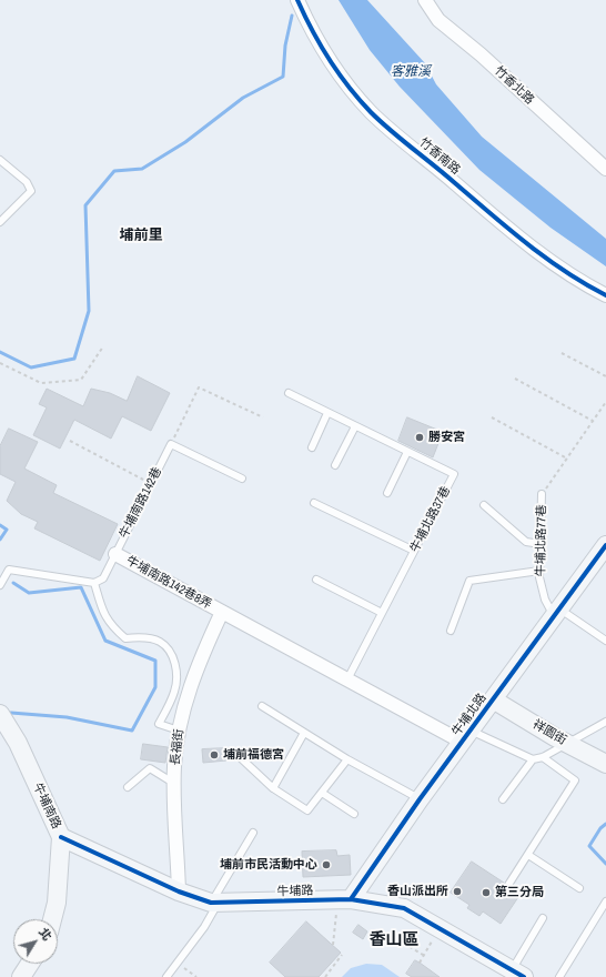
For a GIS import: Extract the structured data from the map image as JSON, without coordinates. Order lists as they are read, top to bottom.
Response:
{
  "streets": {
    "street": [
      "竹香北路",
      "竹香南路",
      "牛埔南路142巷8弄",
      "牛埔北路",
      "祥園街",
      "長福街",
      "牛埔南路",
      "牛埔路"
    ],
    "lane": ["牛埔南路142巷", "牛埔北路37巷", "牛埔北路77巷"]
  },
  "crossings": [
    ["牛埔南路142巷", "牛埔南路142巷8弄"],
    ["牛埔北路77巷", "牛埔北路"],
    ["牛埔南路142巷8弄", "長福街"],
    ["牛埔北路", "祥園街"],
    ["牛埔北路", "牛埔路"],
    ["長福街", "牛埔路"],
    ["牛埔南路", "牛埔路"]
  ],
  "districts": ["埔前里", "香山區"],
  "water": ["客雅溪"],
  "places": [
    "勝安宮",
    "埔前福德宮",
    "埔前市民活動中心",
    "香山派出所",
    "第三分局"
  ],
  "north": "top right"
}
